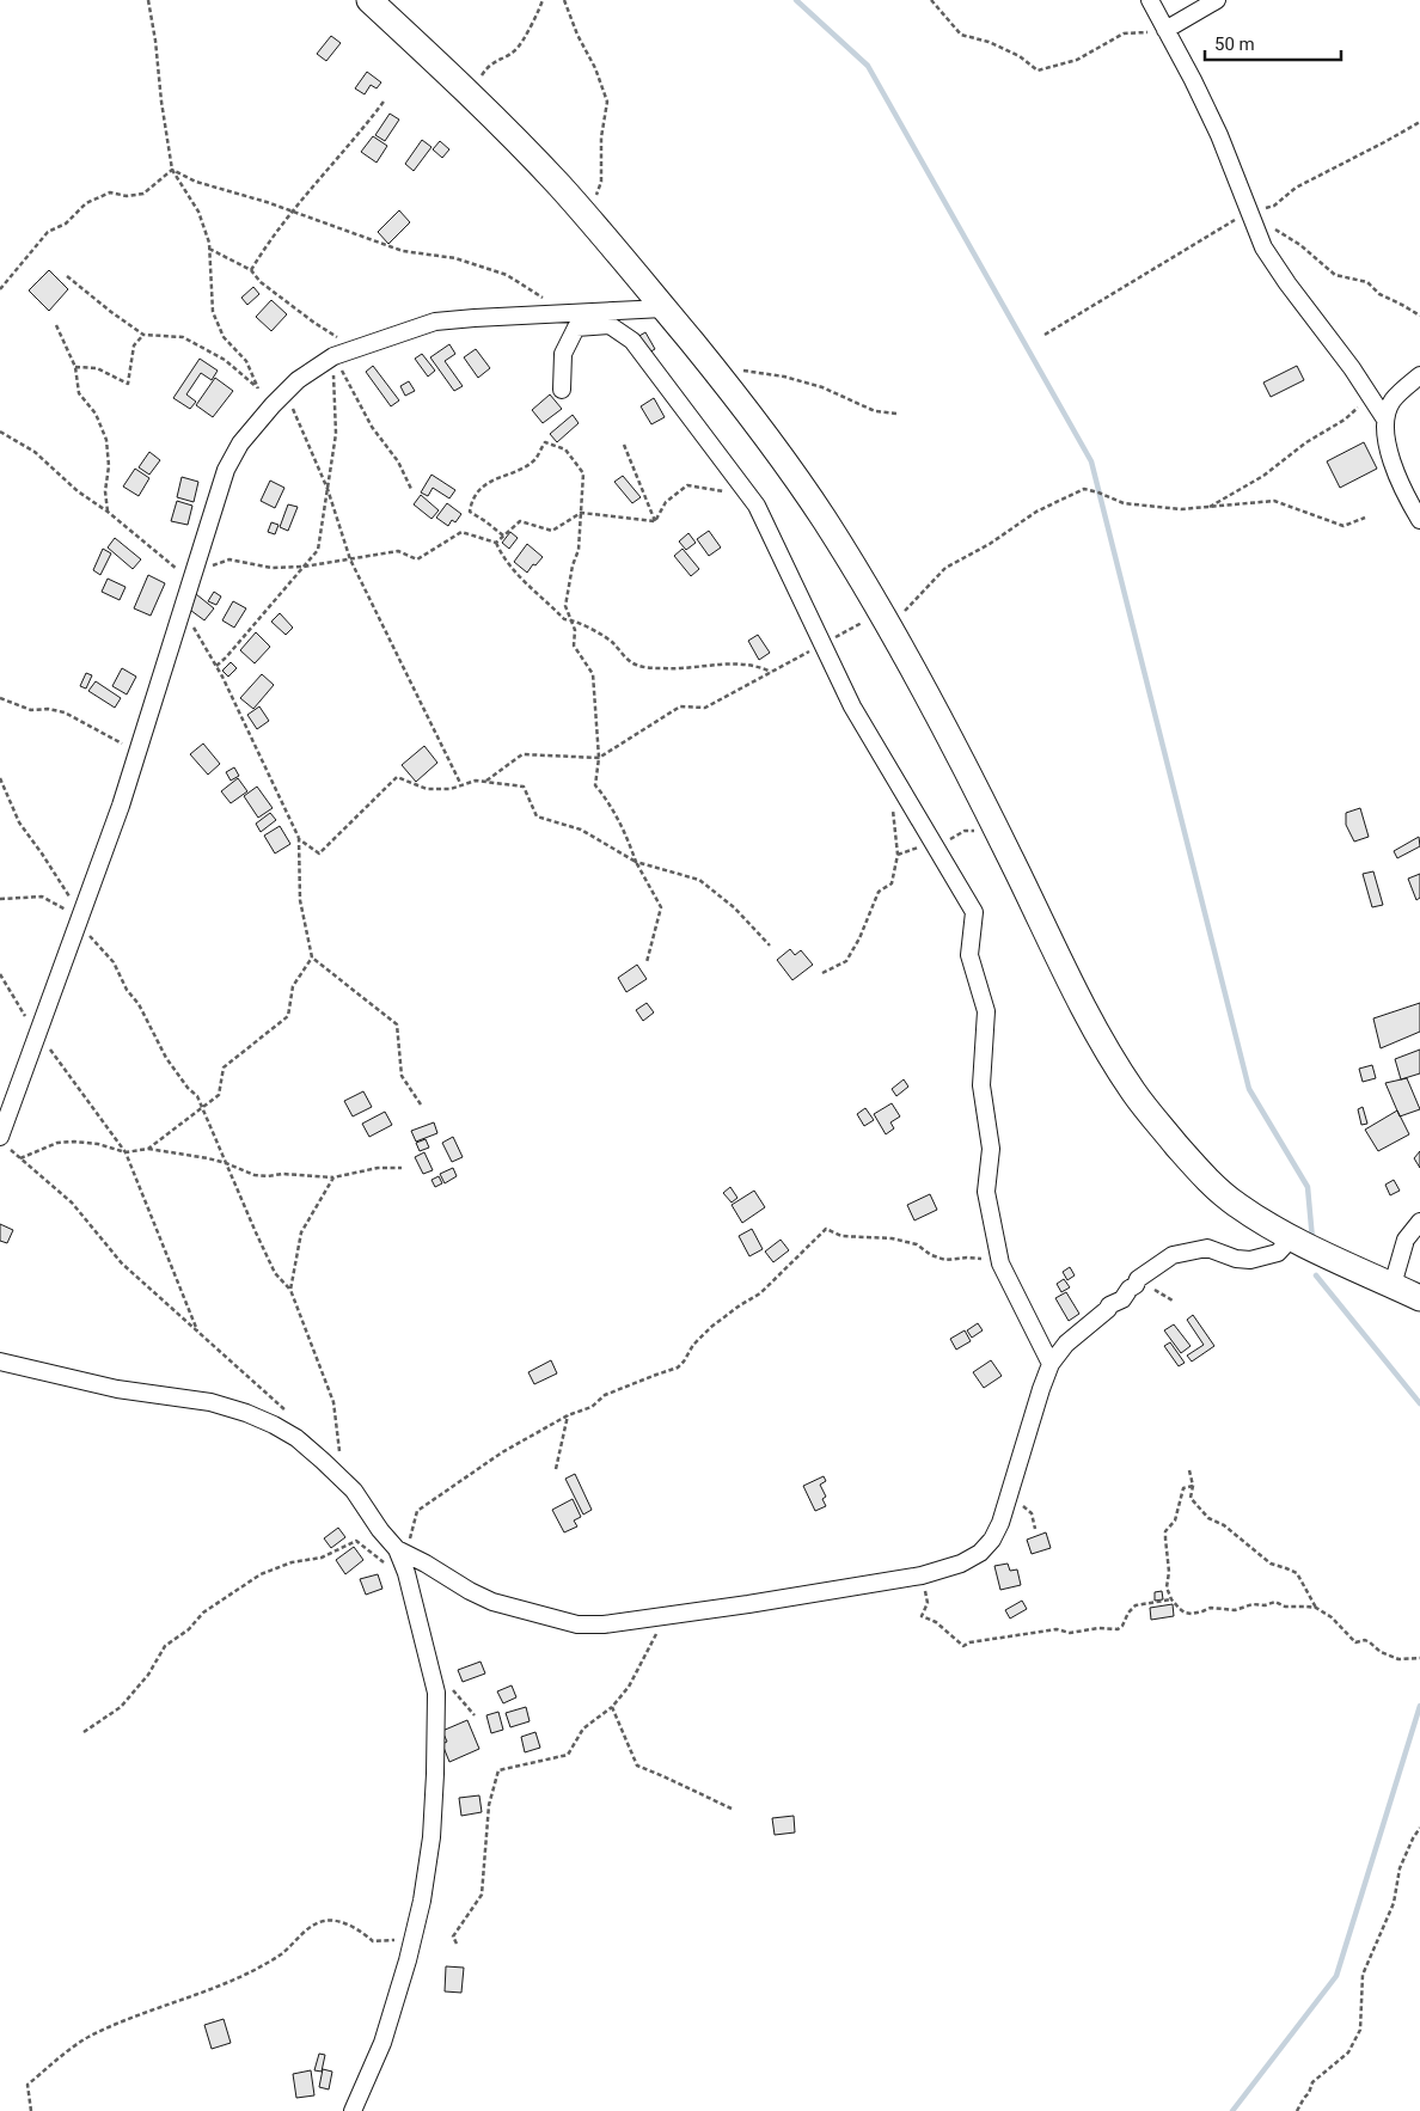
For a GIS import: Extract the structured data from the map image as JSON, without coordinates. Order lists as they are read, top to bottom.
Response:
{
  "scale_bar": "50 m"
}
